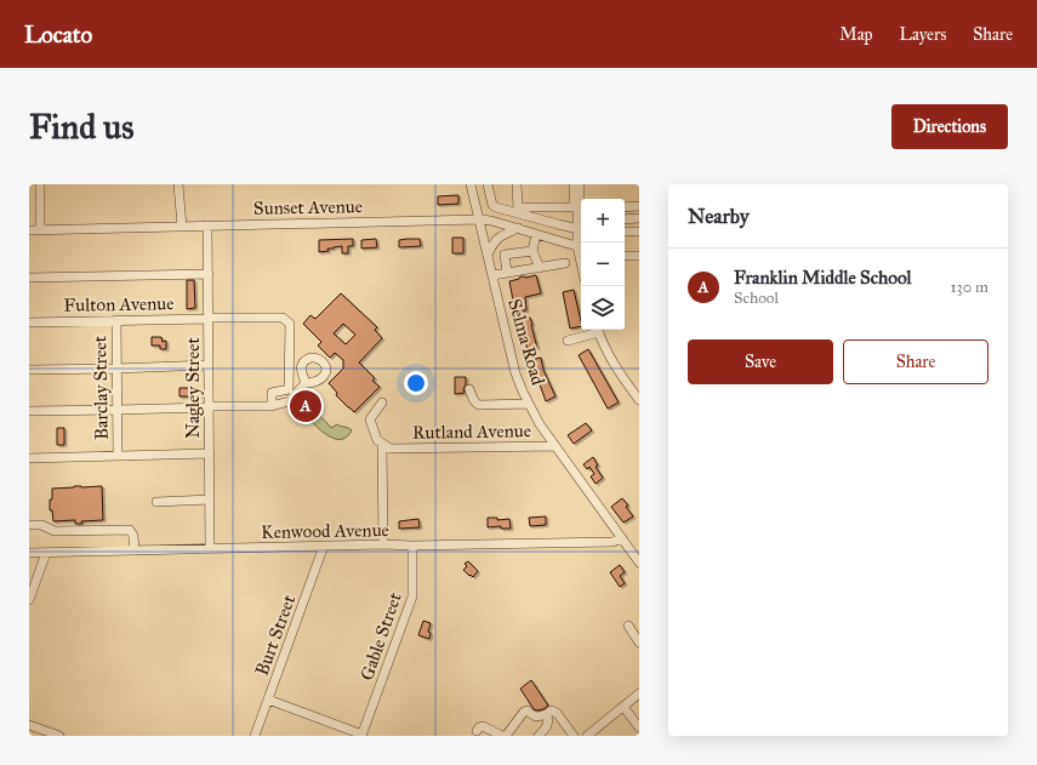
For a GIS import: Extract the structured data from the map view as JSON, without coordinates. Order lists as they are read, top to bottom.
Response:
{
  "streets": {
    "street": [
      "Sunset Avenue",
      "Fulton Avenue",
      "Selma Road",
      "Barclay Street",
      "Nagley Street",
      "Rutland Avenue",
      "Kenwood Avenue",
      "Burt Street",
      "Gable Street"
    ]
  },
  "crossings": [
    ["Sunset Avenue", "Selma Road"],
    ["Sunset Avenue", "Nagley Street"],
    ["Fulton Avenue", "Barclay Street"],
    ["Fulton Avenue", "Nagley Street"],
    ["Selma Road", "Rutland Avenue"],
    ["Selma Road", "Kenwood Avenue"],
    ["Nagley Street", "Kenwood Avenue"],
    ["Kenwood Avenue", "Burt Street"],
    ["Kenwood Avenue", "Gable Street"]
  ],
  "page": {
    "header": "Locato",
    "nav": ["Map", "Layers", "Share"],
    "buttons": [
      "Directions",
      ["Save", "Share"]
    ],
    "title": "Find us",
    "heading": "Nearby",
    "map_buttons": ["+", "−"],
    "list": [
      {
        "mark": "A",
        "name": "Franklin Middle School",
        "note": "School",
        "value": "130 m"
      }
    ],
    "pins": "A"
  }
}
